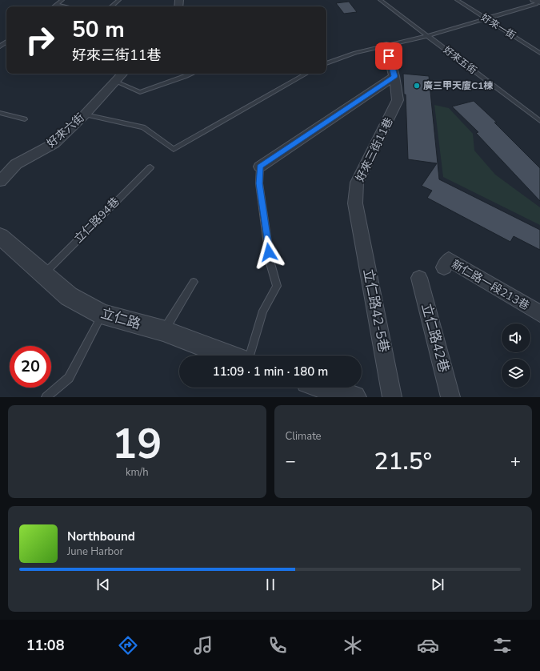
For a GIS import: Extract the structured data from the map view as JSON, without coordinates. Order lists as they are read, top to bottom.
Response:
{
  "streets": {
    "street": [
      "好來六街",
      "好來三街11巷",
      "新仁路一段213巷",
      "立仁路42-5巷",
      "立仁路",
      "立仁路42巷"
    ],
    "lane": ["好來一街", "好來五街", "立仁路94巷"]
  },
  "crossings": [
    ["好來三街11巷", "立仁路42-5巷"],
    ["立仁路94巷", "立仁路"]
  ],
  "places": ["廣三甲天廈C1棟"],
  "page": {
    "turn": ["50 m", "好來三街11巷"],
    "limit": "20",
    "trip": "11:09 · 1 min · 180 m",
    "tile": [
      ["19", "km/h"],
      "Climate"
    ],
    "heat": ["−", "21.5°", "+"],
    "song": ["Northbound", "June Harbor"],
    "tabs": "11:08"
  }
}
